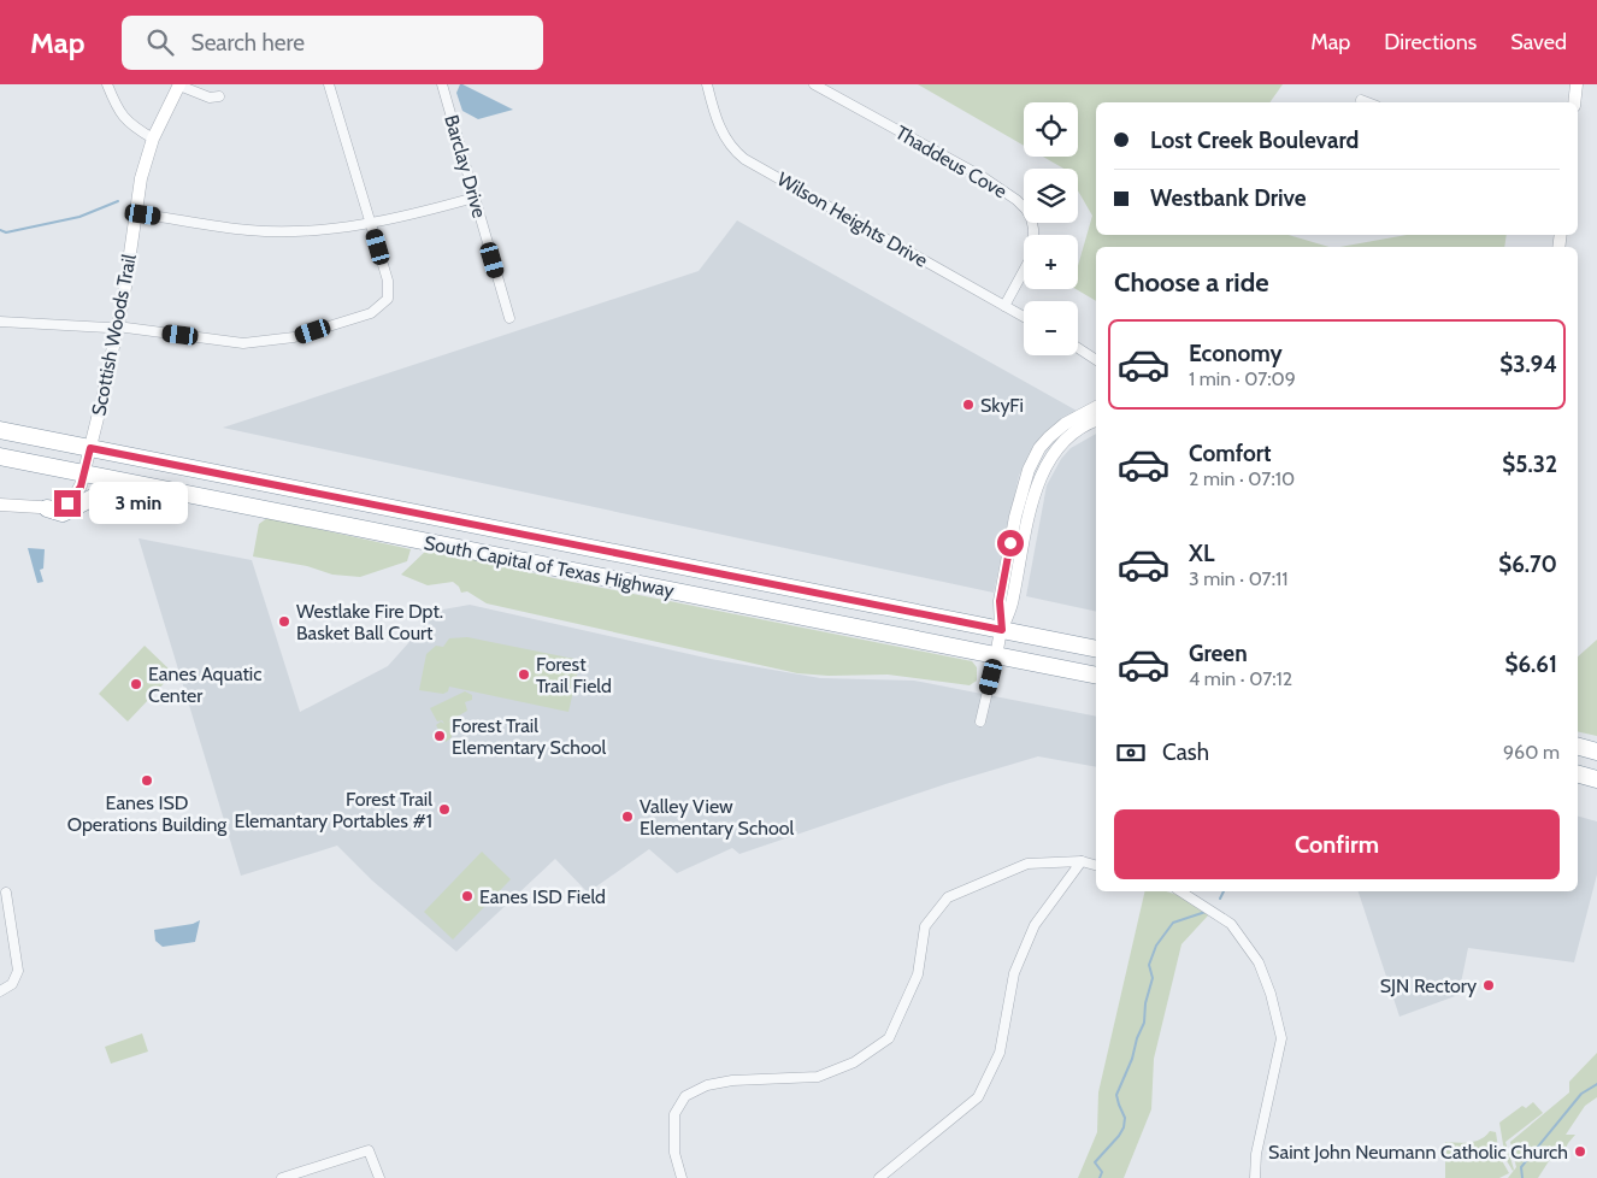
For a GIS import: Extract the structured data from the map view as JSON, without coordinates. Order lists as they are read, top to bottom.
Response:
{
  "streets": {
    "highway": ["South Capital of Texas Highway"],
    "street": [
      "Thaddeus Cove",
      "Barclay Drive",
      "Wilson Heights Drive",
      "Scottish Woods Trail"
    ]
  },
  "crossings": [
    ["Thaddeus Cove", "Wilson Heights Drive"],
    ["Scottish Woods Trail", "South Capital of Texas Highway"]
  ],
  "places": [
    "SkyFi",
    "Westlake Fire Dpt. Basket Ball Court",
    "Forest Trail Field",
    "Eanes Aquatic Center",
    "Forest Trail Elementary School",
    "Eanes ISD Operations Building",
    "Forest Trail Elemantary Portables #1",
    "Valley View Elementary School",
    "Eanes ISD Field",
    "SJN Rectory",
    "Saint John Neumann Catholic Church"
  ],
  "page": {
    "header": "Map",
    "search": "Search here",
    "nav": ["Map", "Directions", "Saved"],
    "map_buttons": ["+", "−"],
    "banner": ["Lost Creek Boulevard", "Westbank Drive"],
    "heading": "Choose a ride",
    "list": [
      {
        "name": "Economy",
        "note": "1 min · 07:09",
        "value": "$3.94"
      },
      {
        "name": "Comfort",
        "note": "2 min · 07:10",
        "value": "$5.32"
      },
      {
        "name": "XL",
        "note": "3 min · 07:11",
        "value": "$6.70"
      },
      {
        "name": "Green",
        "note": "4 min · 07:12",
        "value": "$6.61"
      }
    ],
    "bubble": "3 min",
    "pay": ["Cash", "960 m"],
    "buttons": "Confirm"
  }
}
